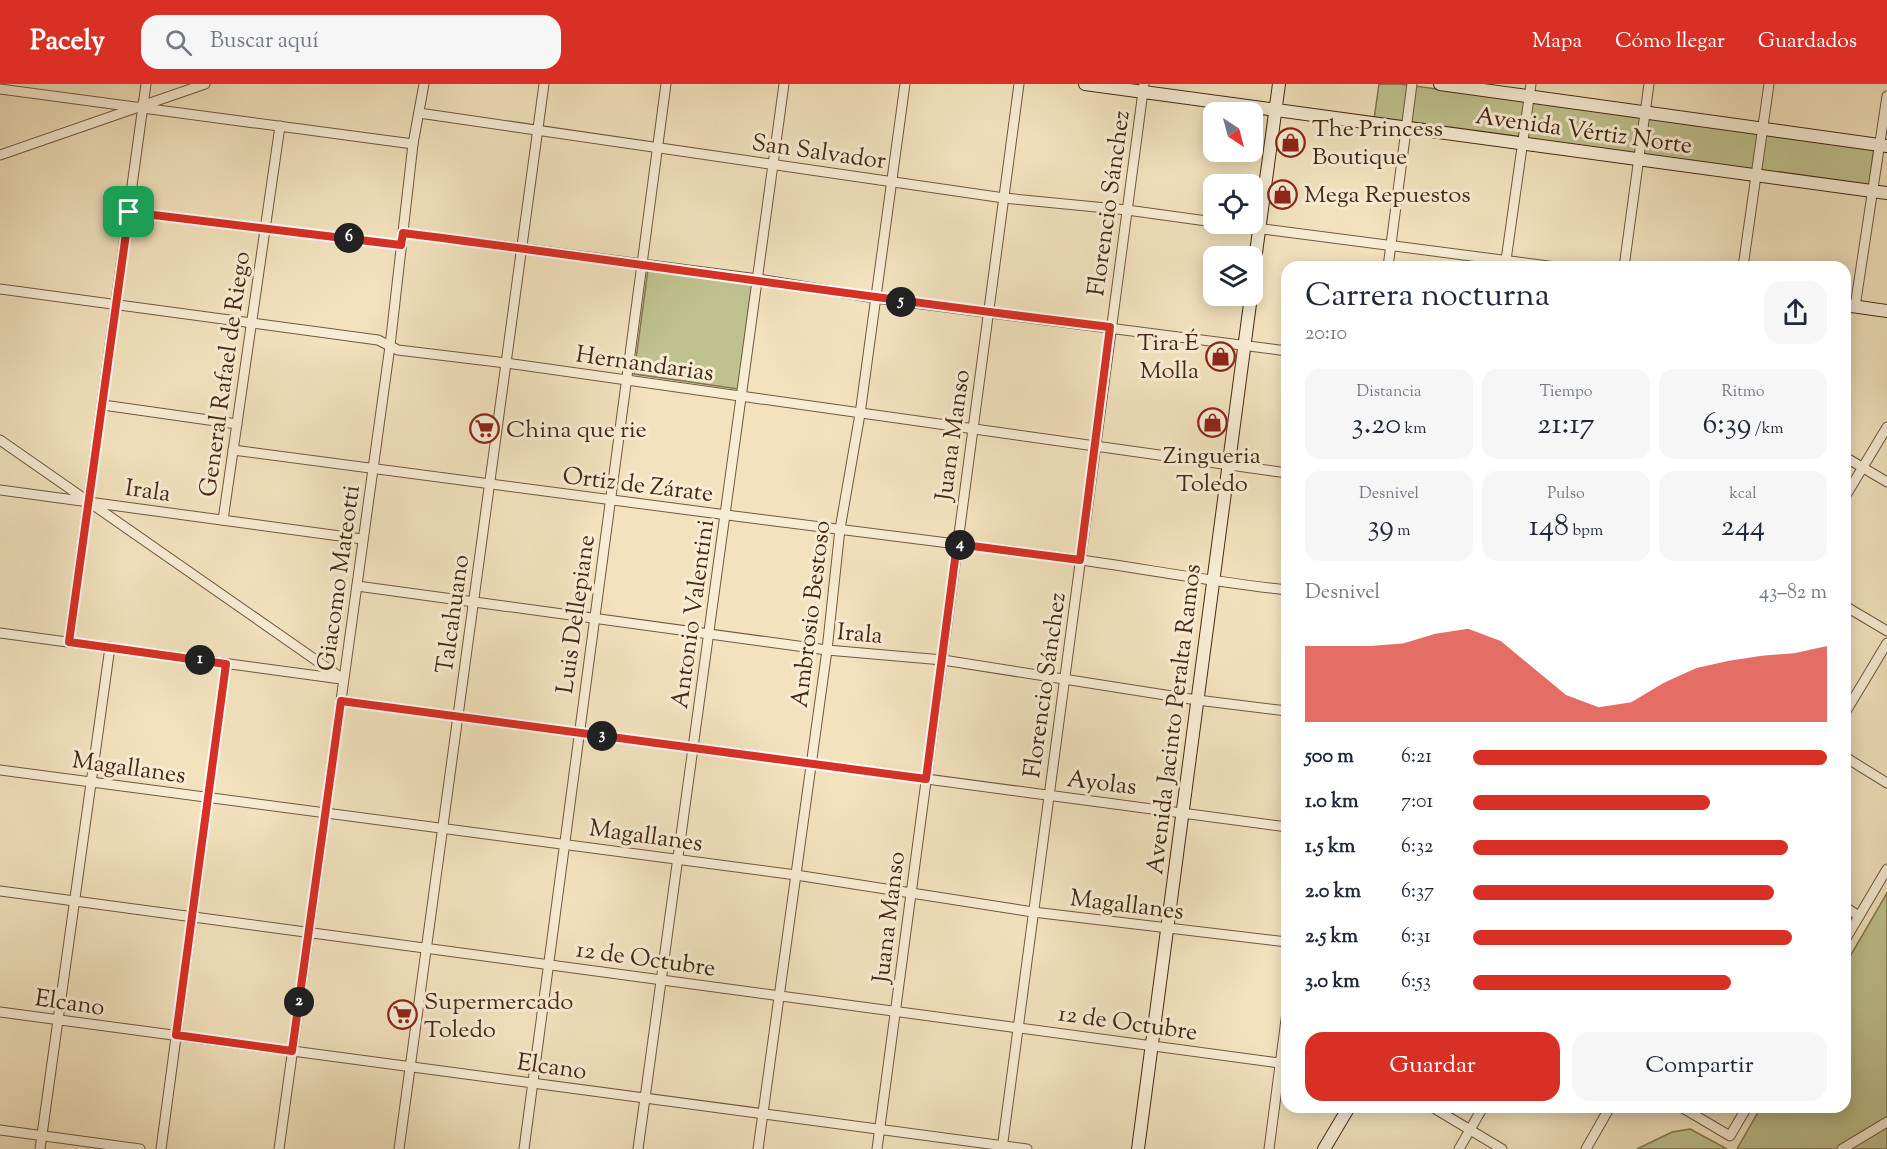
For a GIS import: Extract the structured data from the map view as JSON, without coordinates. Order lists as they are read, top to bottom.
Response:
{
  "streets": {
    "street": [
      "Avenida Vértiz Norte",
      "San Salvador",
      "Florencio Sánchez",
      "Hernandarias",
      "General Rafael de Riego",
      "Juana Manso",
      "Ortiz de Zárate",
      "Irala",
      "Giacomo Mateotti",
      "Talcahuano",
      "Luis Dellepiane",
      "Antonio Valentini",
      "Ambrosio Bestoso",
      "Avenida Jacinto Peralta Ramos",
      "Magallanes",
      "Ayolas",
      "12 de Octubre",
      "Elcano"
    ]
  },
  "crossings": [
    ["Avenida Vértiz Norte", "Florencio Sánchez"],
    ["San Salvador", "Florencio Sánchez"],
    ["San Salvador", "Juana Manso"],
    ["San Salvador", "Giacomo Mateotti"],
    ["San Salvador", "Talcahuano"],
    ["San Salvador", "Luis Dellepiane"],
    ["San Salvador", "Antonio Valentini"],
    ["San Salvador", "Ambrosio Bestoso"],
    ["Florencio Sánchez", "Hernandarias"],
    ["Florencio Sánchez", "Ortiz de Zárate"],
    ["Florencio Sánchez", "Irala"],
    ["Florencio Sánchez", "Magallanes"],
    ["Florencio Sánchez", "Ayolas"],
    ["Florencio Sánchez", "12 de Octubre"],
    ["Florencio Sánchez", "Elcano"],
    ["Hernandarias", "General Rafael de Riego"],
    ["Hernandarias", "Juana Manso"],
    ["Hernandarias", "Giacomo Mateotti"],
    ["Hernandarias", "Talcahuano"],
    ["Hernandarias", "Luis Dellepiane"],
    ["Hernandarias", "Antonio Valentini"],
    ["Hernandarias", "Ambrosio Bestoso"],
    ["Hernandarias", "Avenida Jacinto Peralta Ramos"],
    ["General Rafael de Riego", "Ortiz de Zárate"],
    ["General Rafael de Riego", "Irala"],
    ["Juana Manso", "Ortiz de Zárate"],
    ["Juana Manso", "Irala"],
    ["Juana Manso", "Magallanes"],
    ["Juana Manso", "Ayolas"],
    ["Juana Manso", "12 de Octubre"],
    ["Juana Manso", "Elcano"],
    ["Ortiz de Zárate", "Giacomo Mateotti"],
    ["Ortiz de Zárate", "Talcahuano"],
    ["Ortiz de Zárate", "Luis Dellepiane"],
    ["Ortiz de Zárate", "Antonio Valentini"],
    ["Ortiz de Zárate", "Ambrosio Bestoso"],
    ["Ortiz de Zárate", "Avenida Jacinto Peralta Ramos"],
    ["Irala", "Giacomo Mateotti"],
    ["Irala", "Talcahuano"],
    ["Irala", "Luis Dellepiane"],
    ["Irala", "Antonio Valentini"],
    ["Irala", "Ambrosio Bestoso"],
    ["Irala", "Avenida Jacinto Peralta Ramos"],
    ["Giacomo Mateotti", "Magallanes"],
    ["Giacomo Mateotti", "Ayolas"],
    ["Giacomo Mateotti", "12 de Octubre"],
    ["Giacomo Mateotti", "Elcano"],
    ["Talcahuano", "Magallanes"],
    ["Talcahuano", "Ayolas"],
    ["Talcahuano", "12 de Octubre"],
    ["Talcahuano", "Elcano"],
    ["Luis Dellepiane", "Magallanes"],
    ["Luis Dellepiane", "Ayolas"],
    ["Luis Dellepiane", "12 de Octubre"],
    ["Luis Dellepiane", "Elcano"],
    ["Antonio Valentini", "Magallanes"],
    ["Antonio Valentini", "Ayolas"],
    ["Antonio Valentini", "12 de Octubre"],
    ["Antonio Valentini", "Elcano"],
    ["Ambrosio Bestoso", "Magallanes"],
    ["Ambrosio Bestoso", "Ayolas"],
    ["Ambrosio Bestoso", "12 de Octubre"],
    ["Ambrosio Bestoso", "Elcano"],
    ["Avenida Jacinto Peralta Ramos", "Magallanes"],
    ["Avenida Jacinto Peralta Ramos", "Ayolas"],
    ["Avenida Jacinto Peralta Ramos", "12 de Octubre"]
  ],
  "places": {
    "shop": [
      "The Princess Boutique",
      "Mega Repuestos",
      "Tira É Molla",
      "Zingueria Toledo"
    ],
    "supermarket": ["China que rie", "Supermercado Toledo"]
  },
  "north": "bottom right",
  "page": {
    "header": "Pacely",
    "search": "Buscar aquí",
    "nav": ["Mapa", "Cómo llegar", "Guardados"],
    "pins": [
      "6",
      "5",
      "4",
      "1",
      "3",
      "2"
    ],
    "heading": ["Carrera nocturna", "20:10"],
    "stats": [
      ["Distancia", "3.20 km"],
      ["Tiempo", "21:17"],
      ["Ritmo", "6:39 /km"],
      ["Desnivel", "39 m"],
      ["Pulso", "148 bpm"],
      ["kcal", "244"]
    ],
    "chart": ["Desnivel", "43–82 m"],
    "list": [
      {
        "name": "500 m",
        "note": "6:21"
      },
      {
        "name": "1.0 km",
        "note": "7:01"
      },
      {
        "name": "1.5 km",
        "note": "6:32"
      },
      {
        "name": "2.0 km",
        "note": "6:37"
      },
      {
        "name": "2.5 km",
        "note": "6:31"
      },
      {
        "name": "3.0 km",
        "note": "6:53"
      }
    ],
    "buttons": ["Guardar", "Compartir"]
  }
}
